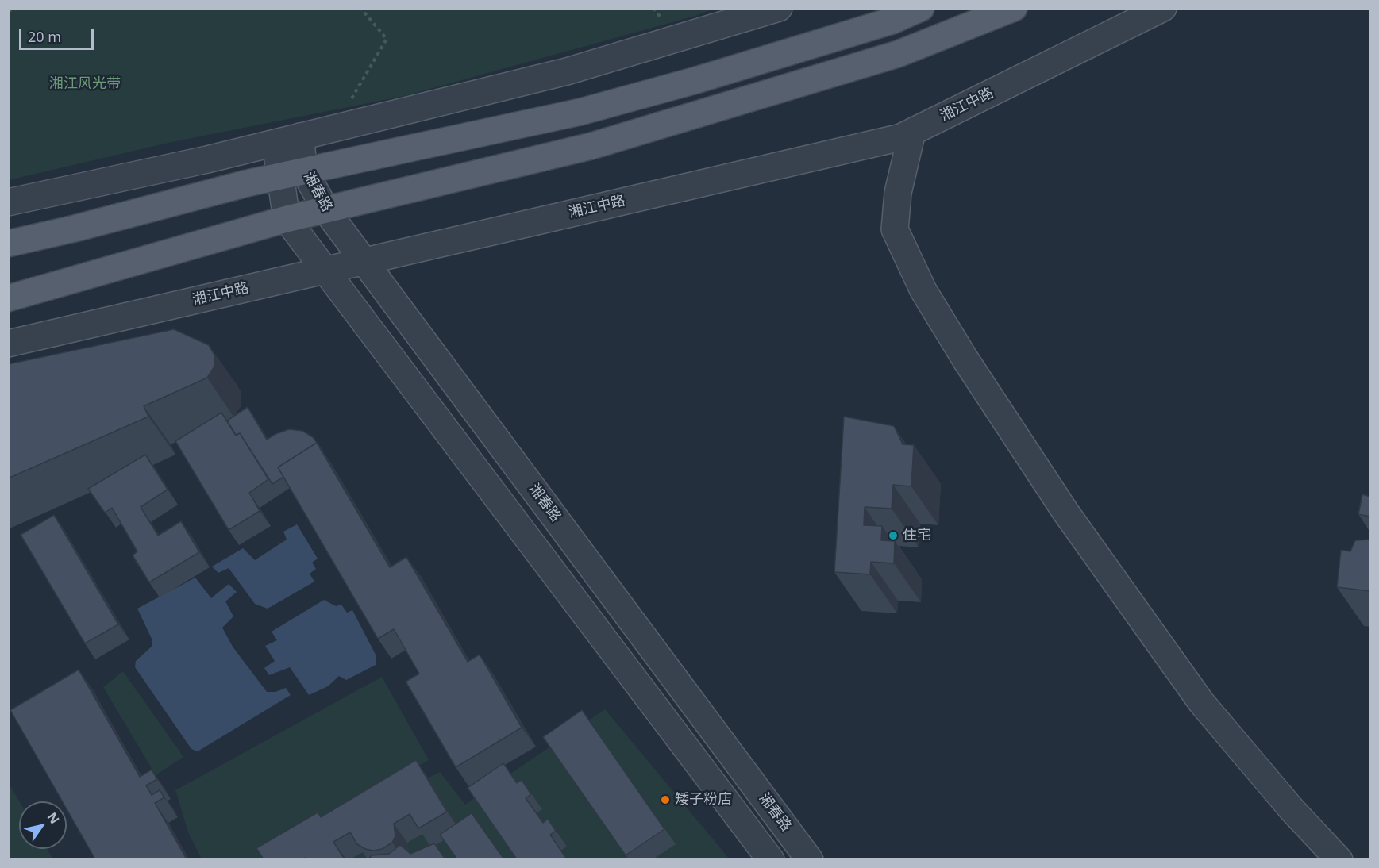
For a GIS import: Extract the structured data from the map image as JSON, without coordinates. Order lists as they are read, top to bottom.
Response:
{
  "streets": {
    "street": ["湘江中路", "湘春路"]
  },
  "crossings": [
    ["湘江中路", "湘春路"]
  ],
  "parks": ["湘江风光带"],
  "places": ["住宅", "矮子粉店"],
  "scale_bar": "20 m",
  "north": "top right"
}
